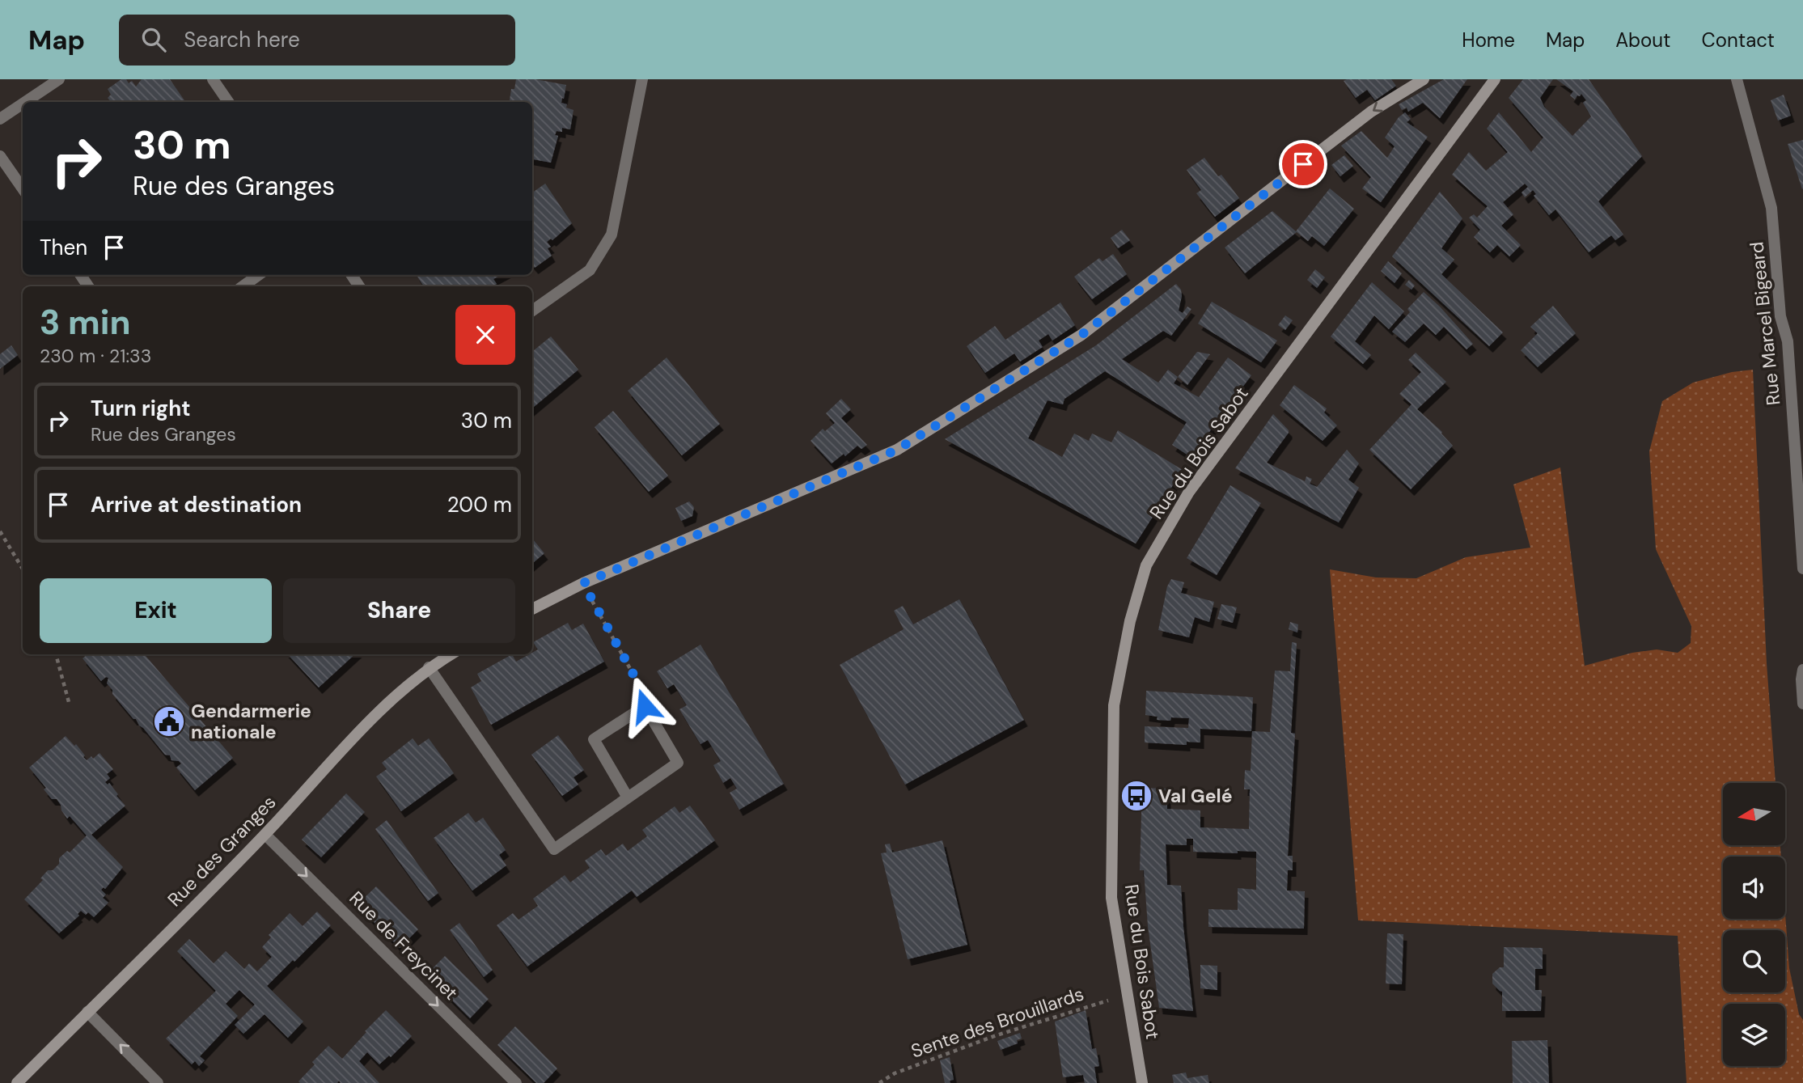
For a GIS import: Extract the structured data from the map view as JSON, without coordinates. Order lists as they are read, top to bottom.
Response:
{
  "streets": {
    "street": [
      "Rue Marcel Bigeard",
      "Rue du Bois Sabot",
      "Rue des Granges",
      "Rue de Freycinet"
    ],
    "path": ["Sente des Brouillards"]
  },
  "crossings": [
    ["Rue du Bois Sabot", "Sente des Brouillards"],
    ["Rue des Granges", "Rue de Freycinet"]
  ],
  "one_way": ["Rue de Freycinet"],
  "places": {
    "public building": ["Gendarmerie nationale"],
    "bus stop": ["Val Gelé"]
  },
  "north": "left",
  "page": {
    "header": "Map",
    "search": "Search here",
    "nav": [
      "Home",
      "Map",
      "About",
      "Contact"
    ],
    "turn": ["30 m", "Rue des Granges"],
    "then": "Then",
    "heading": ["3 min", "230 m · 21:33"],
    "list": [
      {
        "name": "Turn right",
        "note": "Rue des Granges",
        "value": "30 m"
      },
      {
        "name": "Arrive at destination",
        "value": "200 m"
      }
    ],
    "buttons": ["Exit", "Share"]
  }
}
